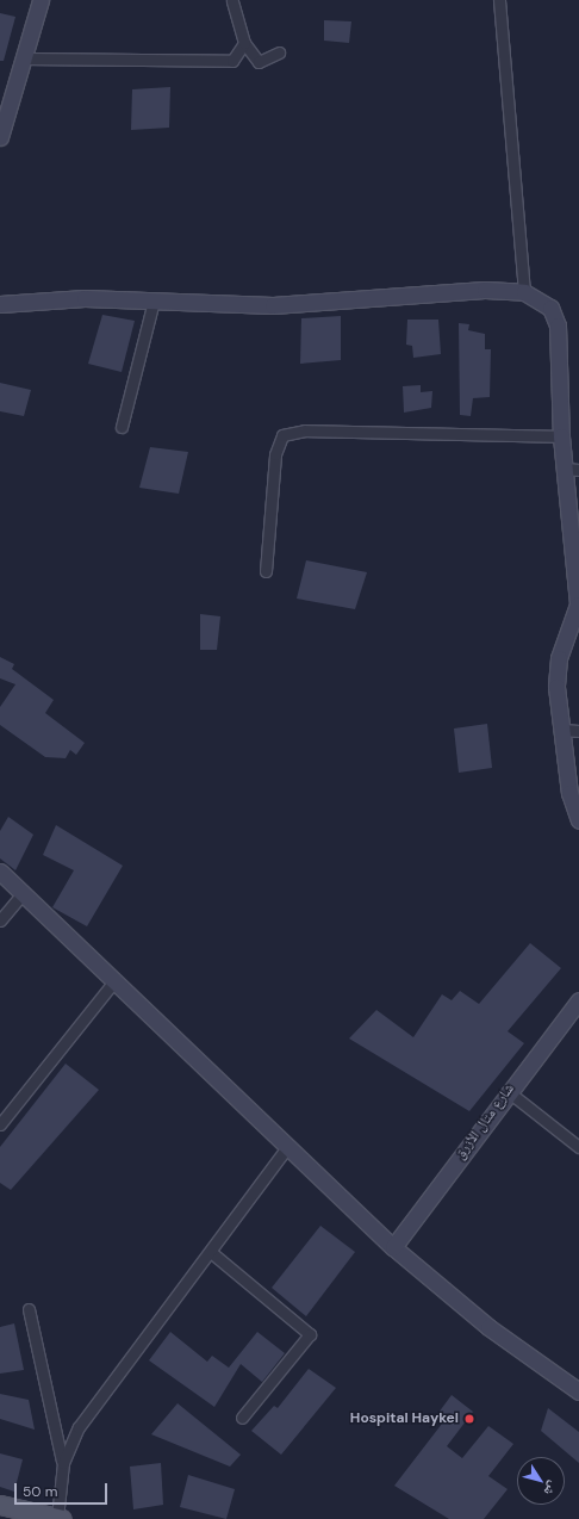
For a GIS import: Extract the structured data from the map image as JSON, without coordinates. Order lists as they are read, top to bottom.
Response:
{
  "streets": {
    "street": ["شارع متال الأزرق"]
  },
  "places": ["Hospital Haykel"],
  "scale_bar": "50 m",
  "north": "bottom right"
}
